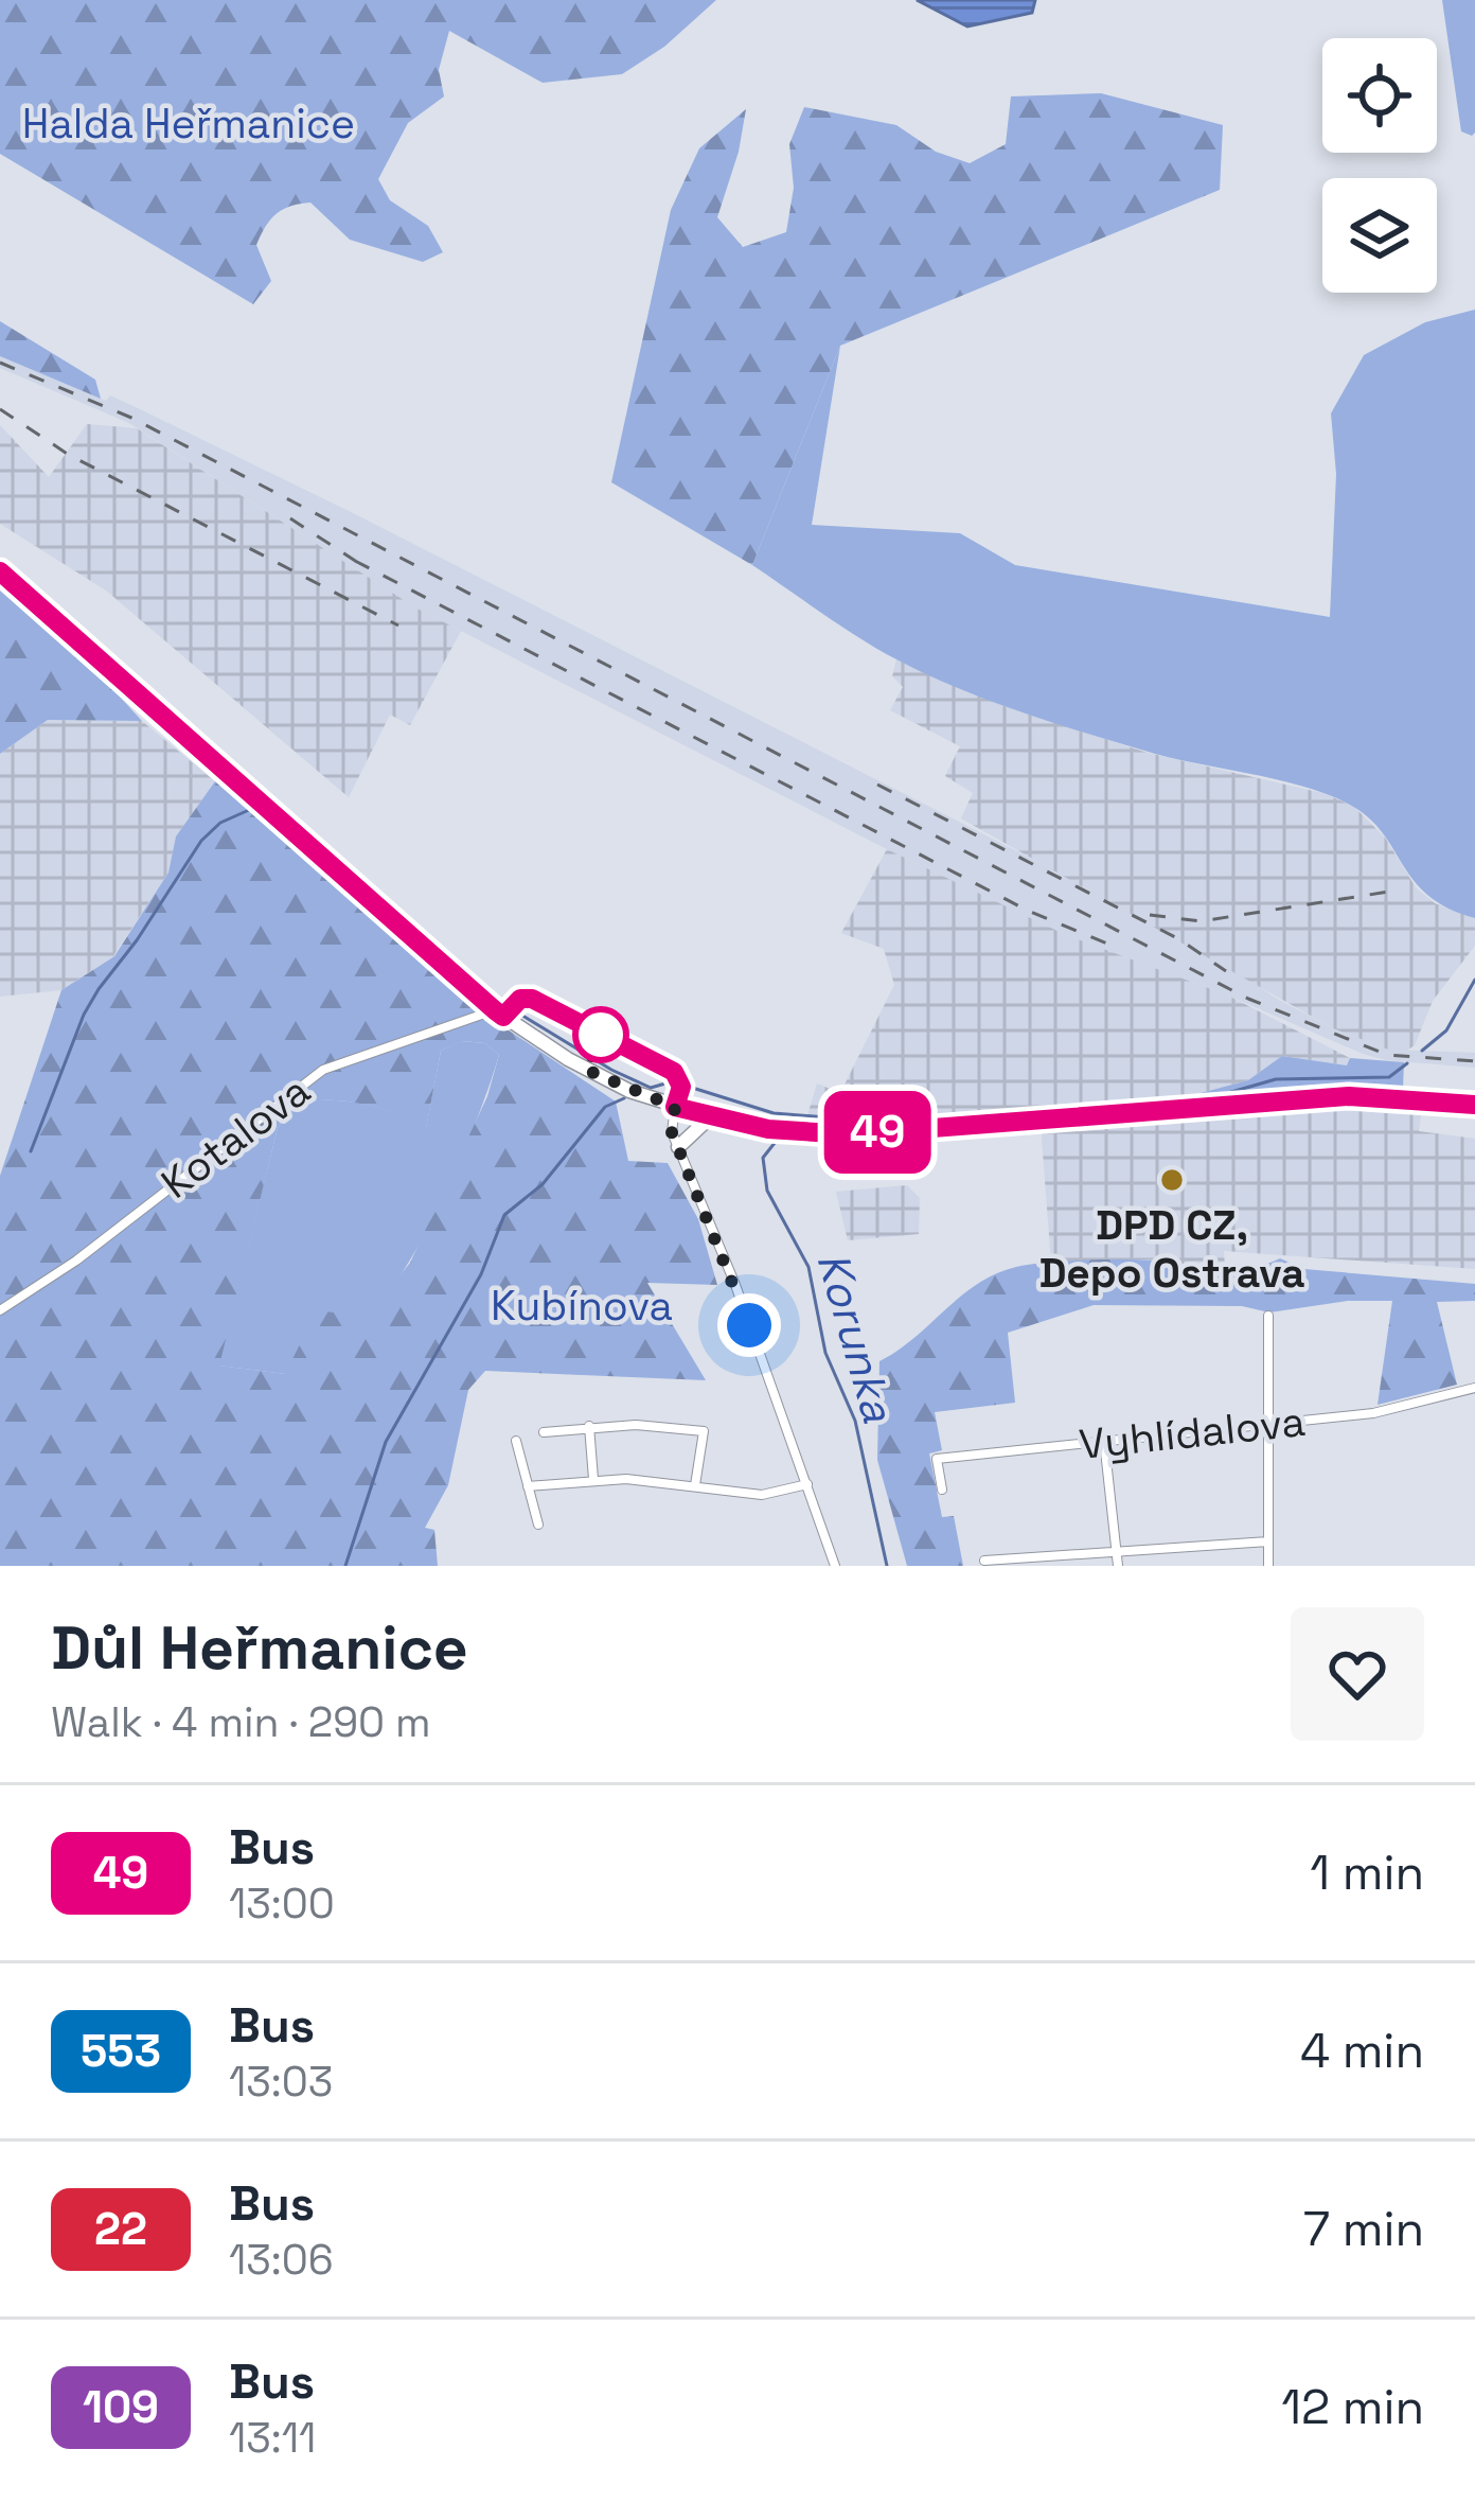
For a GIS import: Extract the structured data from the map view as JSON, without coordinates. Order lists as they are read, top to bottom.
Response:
{
  "streets": {
    "street": ["Kotalova", "Vyhlídalova"]
  },
  "water": ["Korunka"],
  "parks": ["Halda Heřmanice", "Kubínova"],
  "places": ["DPD CZ, Depo Ostrava"],
  "lines": ["bus line 49"],
  "page": {
    "on_map": "49",
    "heading": ["Důl Heřmanice", "Walk · 4 min · 290 m"],
    "list": [
      {
        "mark": "49",
        "name": "Bus",
        "note": "13:00",
        "value": "1 min"
      },
      {
        "mark": "553",
        "name": "Bus",
        "note": "13:03",
        "value": "4 min"
      },
      {
        "mark": "22",
        "name": "Bus",
        "note": "13:06",
        "value": "7 min"
      },
      {
        "mark": "109",
        "name": "Bus",
        "note": "13:11",
        "value": "12 min"
      }
    ]
  }
}
